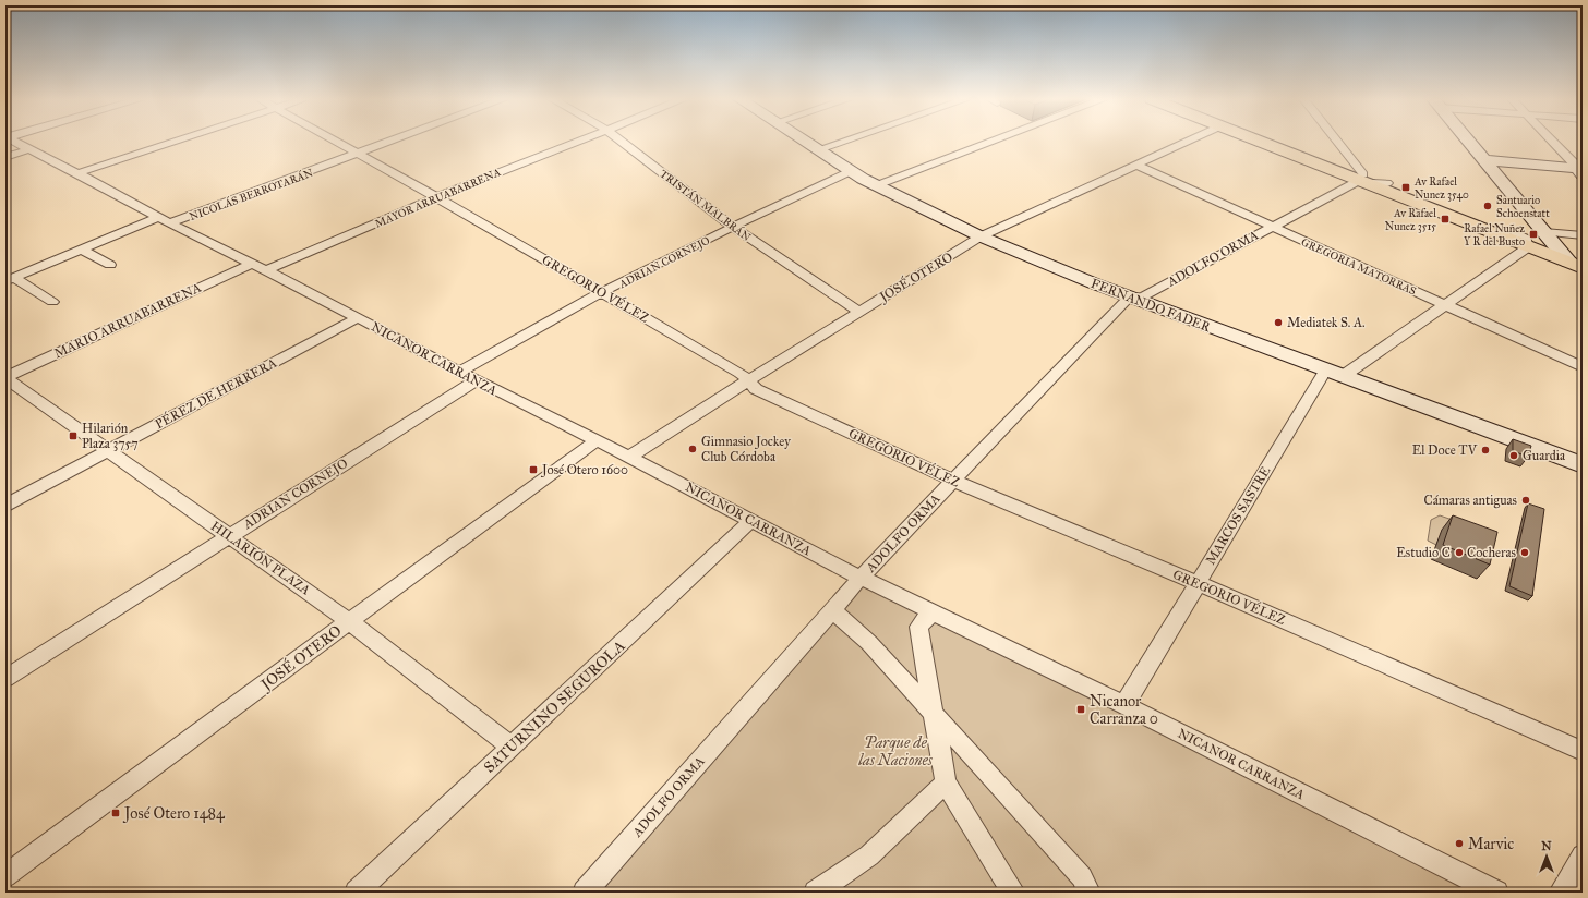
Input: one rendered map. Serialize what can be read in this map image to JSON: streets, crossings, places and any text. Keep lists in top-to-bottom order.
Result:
{
  "streets": {
    "main road": ["FERNANDO FADER"],
    "street": [
      "NICOLÁS BERROTARÁN",
      "MAYOR ARRUABARRENA",
      "TRISTÁN MALBRÁN",
      "ADOLFO ORMA",
      "ADRIAN CORNEJO",
      "GREGORIA MATORRAS",
      "JOSÉ OTERO",
      "GREGORIO VÉLEZ",
      "MARIO ARRUABARRENA",
      "NICANOR CARRANZA",
      "PÉREZ DE HERRERA",
      "MARCOS SASTRE",
      "HILARIÓN PLAZA",
      "SATURNINO SEGUROLA"
    ]
  },
  "crossings": [
    ["NICOLÁS BERROTARÁN", "GREGORIO VÉLEZ"],
    ["NICOLÁS BERROTARÁN", "NICANOR CARRANZA"],
    ["MAYOR ARRUABARRENA", "GREGORIO VÉLEZ"],
    ["MAYOR ARRUABARRENA", "NICANOR CARRANZA"],
    ["TRISTÁN MALBRÁN", "ADRIAN CORNEJO"],
    ["TRISTÁN MALBRÁN", "JOSÉ OTERO"],
    ["ADOLFO ORMA", "GREGORIA MATORRAS"],
    ["ADOLFO ORMA", "GREGORIO VÉLEZ"],
    ["ADOLFO ORMA", "FERNANDO FADER"],
    ["ADOLFO ORMA", "NICANOR CARRANZA"],
    ["ADRIAN CORNEJO", "GREGORIO VÉLEZ"],
    ["ADRIAN CORNEJO", "FERNANDO FADER"],
    ["ADRIAN CORNEJO", "NICANOR CARRANZA"],
    ["ADRIAN CORNEJO", "HILARIÓN PLAZA"],
    ["GREGORIA MATORRAS", "JOSÉ OTERO"],
    ["GREGORIA MATORRAS", "MARCOS SASTRE"],
    ["JOSÉ OTERO", "GREGORIO VÉLEZ"],
    ["JOSÉ OTERO", "FERNANDO FADER"],
    ["JOSÉ OTERO", "NICANOR CARRANZA"],
    ["JOSÉ OTERO", "HILARIÓN PLAZA"],
    ["GREGORIO VÉLEZ", "MARCOS SASTRE"],
    ["FERNANDO FADER", "MARCOS SASTRE"],
    ["MARIO ARRUABARRENA", "NICANOR CARRANZA"],
    ["MARIO ARRUABARRENA", "HILARIÓN PLAZA"],
    ["NICANOR CARRANZA", "PÉREZ DE HERRERA"],
    ["NICANOR CARRANZA", "MARCOS SASTRE"],
    ["NICANOR CARRANZA", "SATURNINO SEGUROLA"],
    ["PÉREZ DE HERRERA", "HILARIÓN PLAZA"],
    ["HILARIÓN PLAZA", "SATURNINO SEGUROLA"]
  ],
  "parks": ["Parque de las Naciones"],
  "places": {
    "transit": [
      "Av Rafael Nunez 3540",
      "Av Rafael Nunez 3515",
      "Rafael Nuñez Y R del Busto",
      "Hilarión Plaza 3757",
      "José Otero 1600",
      "Nicanor Carranza 0",
      "José Otero 1484"
    ],
    "other": [
      "Santuario Schoenstatt",
      "Mediatek S. A.",
      "Gimnasio Jockey Club Córdoba",
      "El Doce TV",
      "Guardia",
      "Cámaras antiguas",
      "Estudio C",
      "Cocheras",
      "Marvic"
    ]
  },
  "north": "top"
}
